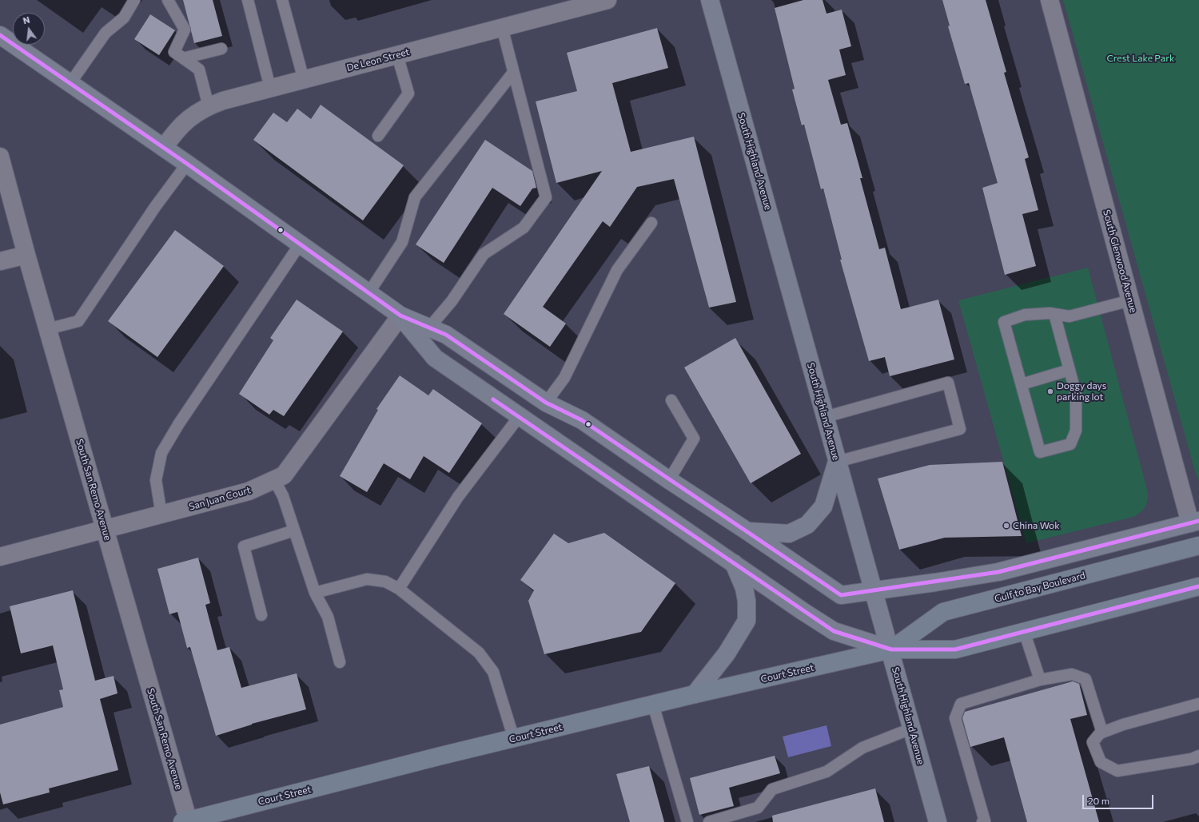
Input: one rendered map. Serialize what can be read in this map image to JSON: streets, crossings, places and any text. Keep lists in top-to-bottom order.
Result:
{
  "streets": {
    "main road": ["Gulf to Bay Boulevard", "Court Street"],
    "street": [
      "De Leon Street",
      "South Highland Avenue",
      "South Glenwood Avenue",
      "South San Remo Avenue",
      "San Juan Court"
    ]
  },
  "crossings": [
    ["South Highland Avenue", "Gulf to Bay Boulevard"],
    ["South Highland Avenue", "Court Street"],
    ["South San Remo Avenue", "San Juan Court"],
    ["South San Remo Avenue", "Court Street"],
    ["Gulf to Bay Boulevard", "Court Street"]
  ],
  "parks": ["Crest Lake Park"],
  "places": ["Doggy days parking lot", "China Wok"],
  "scale_bar": "20 m",
  "north": "top"
}
